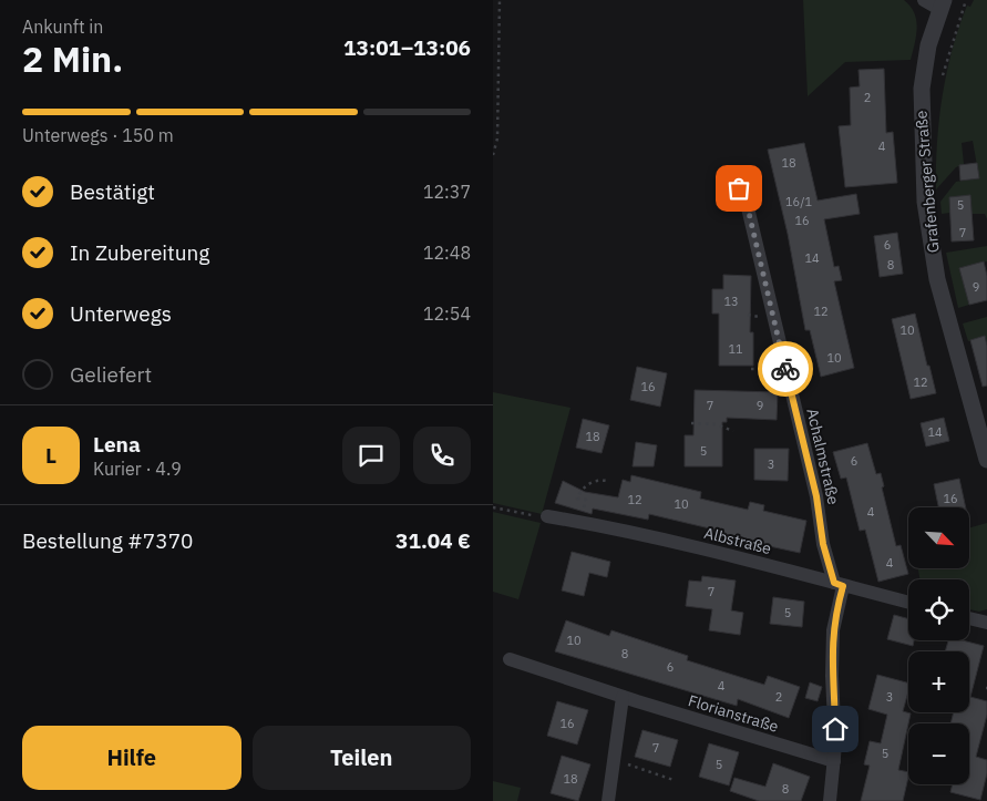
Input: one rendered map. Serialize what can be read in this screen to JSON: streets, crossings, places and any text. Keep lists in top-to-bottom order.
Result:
{
  "streets": {
    "street": [
      "Grafenberger Straße",
      "Achalmstraße",
      "Albstraße",
      "Florianstraße"
    ]
  },
  "crossings": [
    ["Achalmstraße", "Albstraße"]
  ],
  "house_numbers": [
    "2",
    "4",
    "18",
    "16/1",
    "5",
    "16",
    "7",
    "6",
    "14",
    "8",
    "9",
    "13",
    "12",
    "10",
    "11",
    "10",
    "12",
    "16",
    "7",
    "9",
    "14",
    "18",
    "5",
    "6",
    "3",
    "16",
    "12",
    "10",
    "4",
    "4",
    "7",
    "5",
    "10",
    "8",
    "6",
    "4",
    "2",
    "3",
    "16",
    "7",
    "5",
    "5",
    "18",
    "8"
  ],
  "north": "bottom right",
  "page": {
    "heading": ["2 Min.", "Ankunft in", "13:01–13:06"],
    "panel": [
      "Lena",
      "Kurier · 4.9",
      "Bestellung #7370",
      "31.04 €"
    ],
    "bar": "Unterwegs · 150 m",
    "list": [
      ["Bestätigt", "12:37"],
      ["In Zubereitung", "12:48"],
      ["Unterwegs", "12:54"],
      "Geliefert"
    ],
    "round": "L",
    "map_buttons": ["+", "−"],
    "buttons": ["Hilfe", "Teilen"]
  }
}
